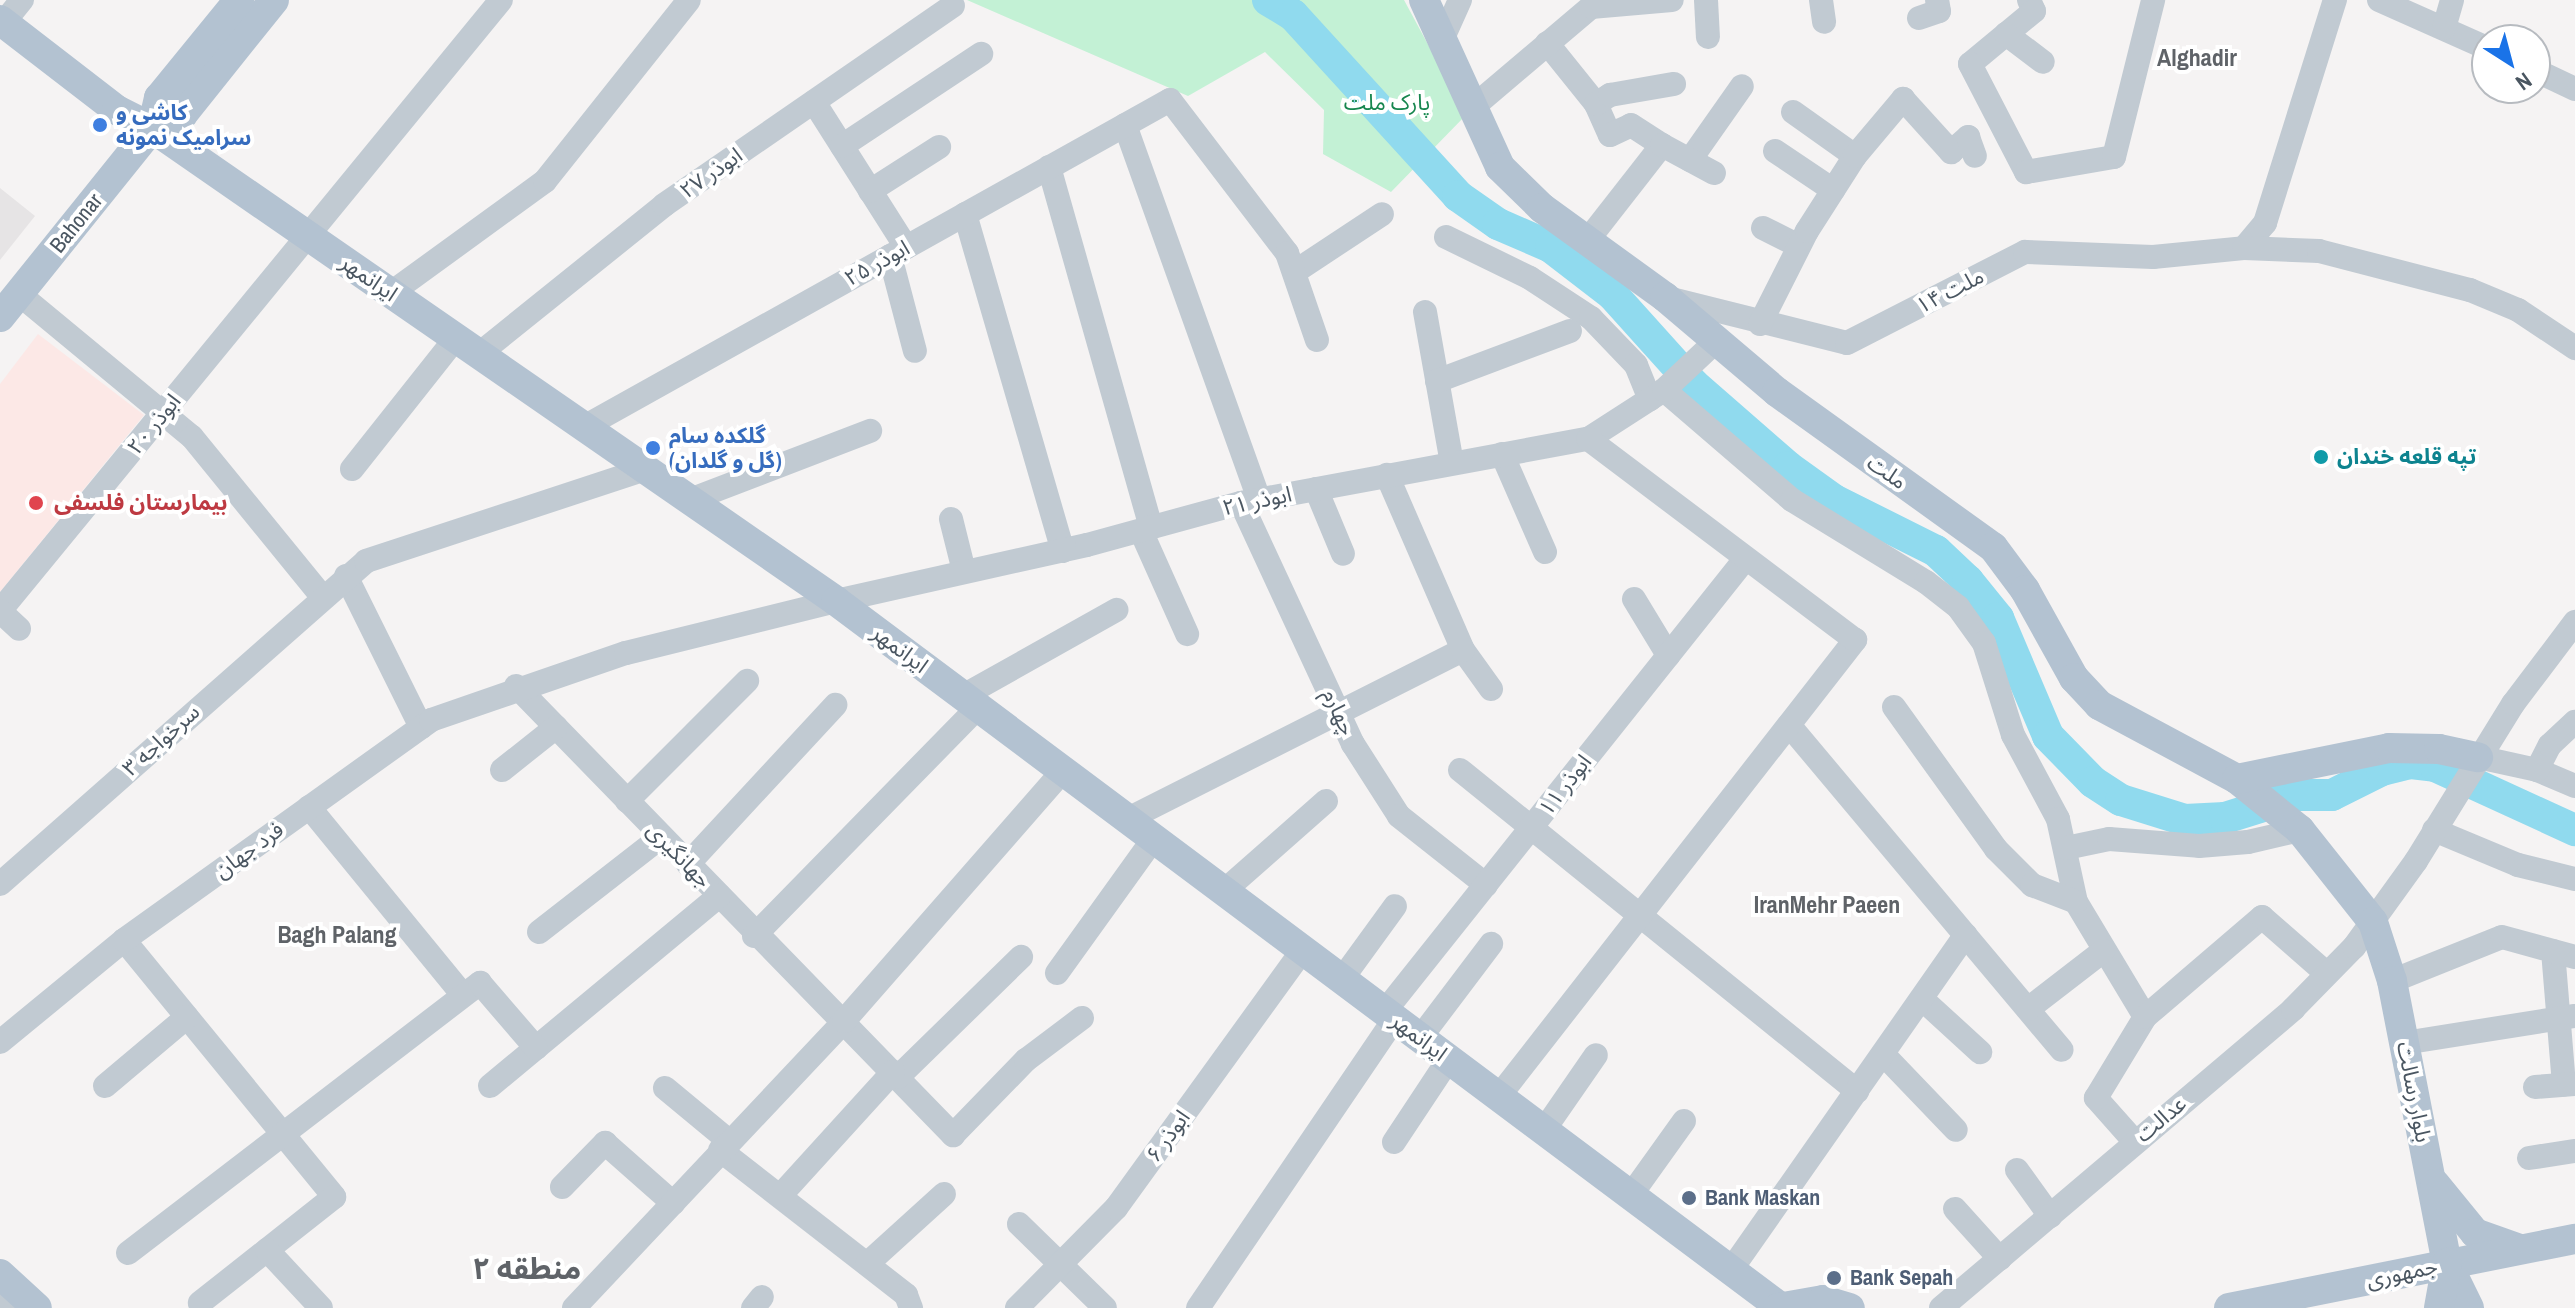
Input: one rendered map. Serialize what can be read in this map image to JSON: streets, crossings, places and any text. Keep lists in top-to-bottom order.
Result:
{
  "streets": {
    "main road": [
      "Bahonar",
      "ایرانمهر",
      "ملت",
      "بلوار رسالت",
      "جمهوری"
    ],
    "street": [
      "ابوذر ۲۷",
      "ابوذر ۲۵",
      "۱۴ ملت",
      "ابوذر ۲۰",
      "۲۱ ابوذر",
      "چهارم",
      "سرخواجه ۳",
      "ابوذر ۱۱",
      "فرد جهان",
      "جهانگیری",
      "عدالت",
      "ابوذر ۶"
    ]
  },
  "crossings": [
    ["ابوذر ۲۷", "ایرانمهر"],
    ["Bahonar", "ایرانمهر"],
    ["ابوذر ۲۵", "ایرانمهر"],
    ["ابوذر ۲۵", "چهارم"],
    ["ایرانمهر", "ابوذر ۲۰"],
    ["ایرانمهر", "۲۱ ابوذر"],
    ["ایرانمهر", "سرخواجه ۳"],
    ["ایرانمهر", "ابوذر ۱۱"],
    ["ایرانمهر", "ابوذر ۶"],
    ["۱۴ ملت", "ملت"],
    ["ملت", "۲۱ ابوذر"],
    ["ملت", "بلوار رسالت"],
    ["ملت", "عدالت"],
    ["۲۱ ابوذر", "چهارم"],
    ["۲۱ ابوذر", "فرد جهان"],
    ["۲۱ ابوذر", "جهانگیری"],
    ["چهارم", "ابوذر ۱۱"],
    ["فرد جهان", "جهانگیری"],
    ["بلوار رسالت", "عدالت"],
    ["بلوار رسالت", "جمهوری"]
  ],
  "districts": [
    "Alghadir",
    "IranMehr Paeen",
    "Bagh Palang",
    "منطقه ۲"
  ],
  "parks": ["پارک ملت"],
  "places": [
    "کاشی و سرامیک نمونه",
    "گلکده سام (گل و گلدان)",
    "تپه قلعه خندان",
    "بیمارستان فلسفی",
    "Bank Maskan",
    "Bank Sepah"
  ],
  "north": "bottom right"
}
